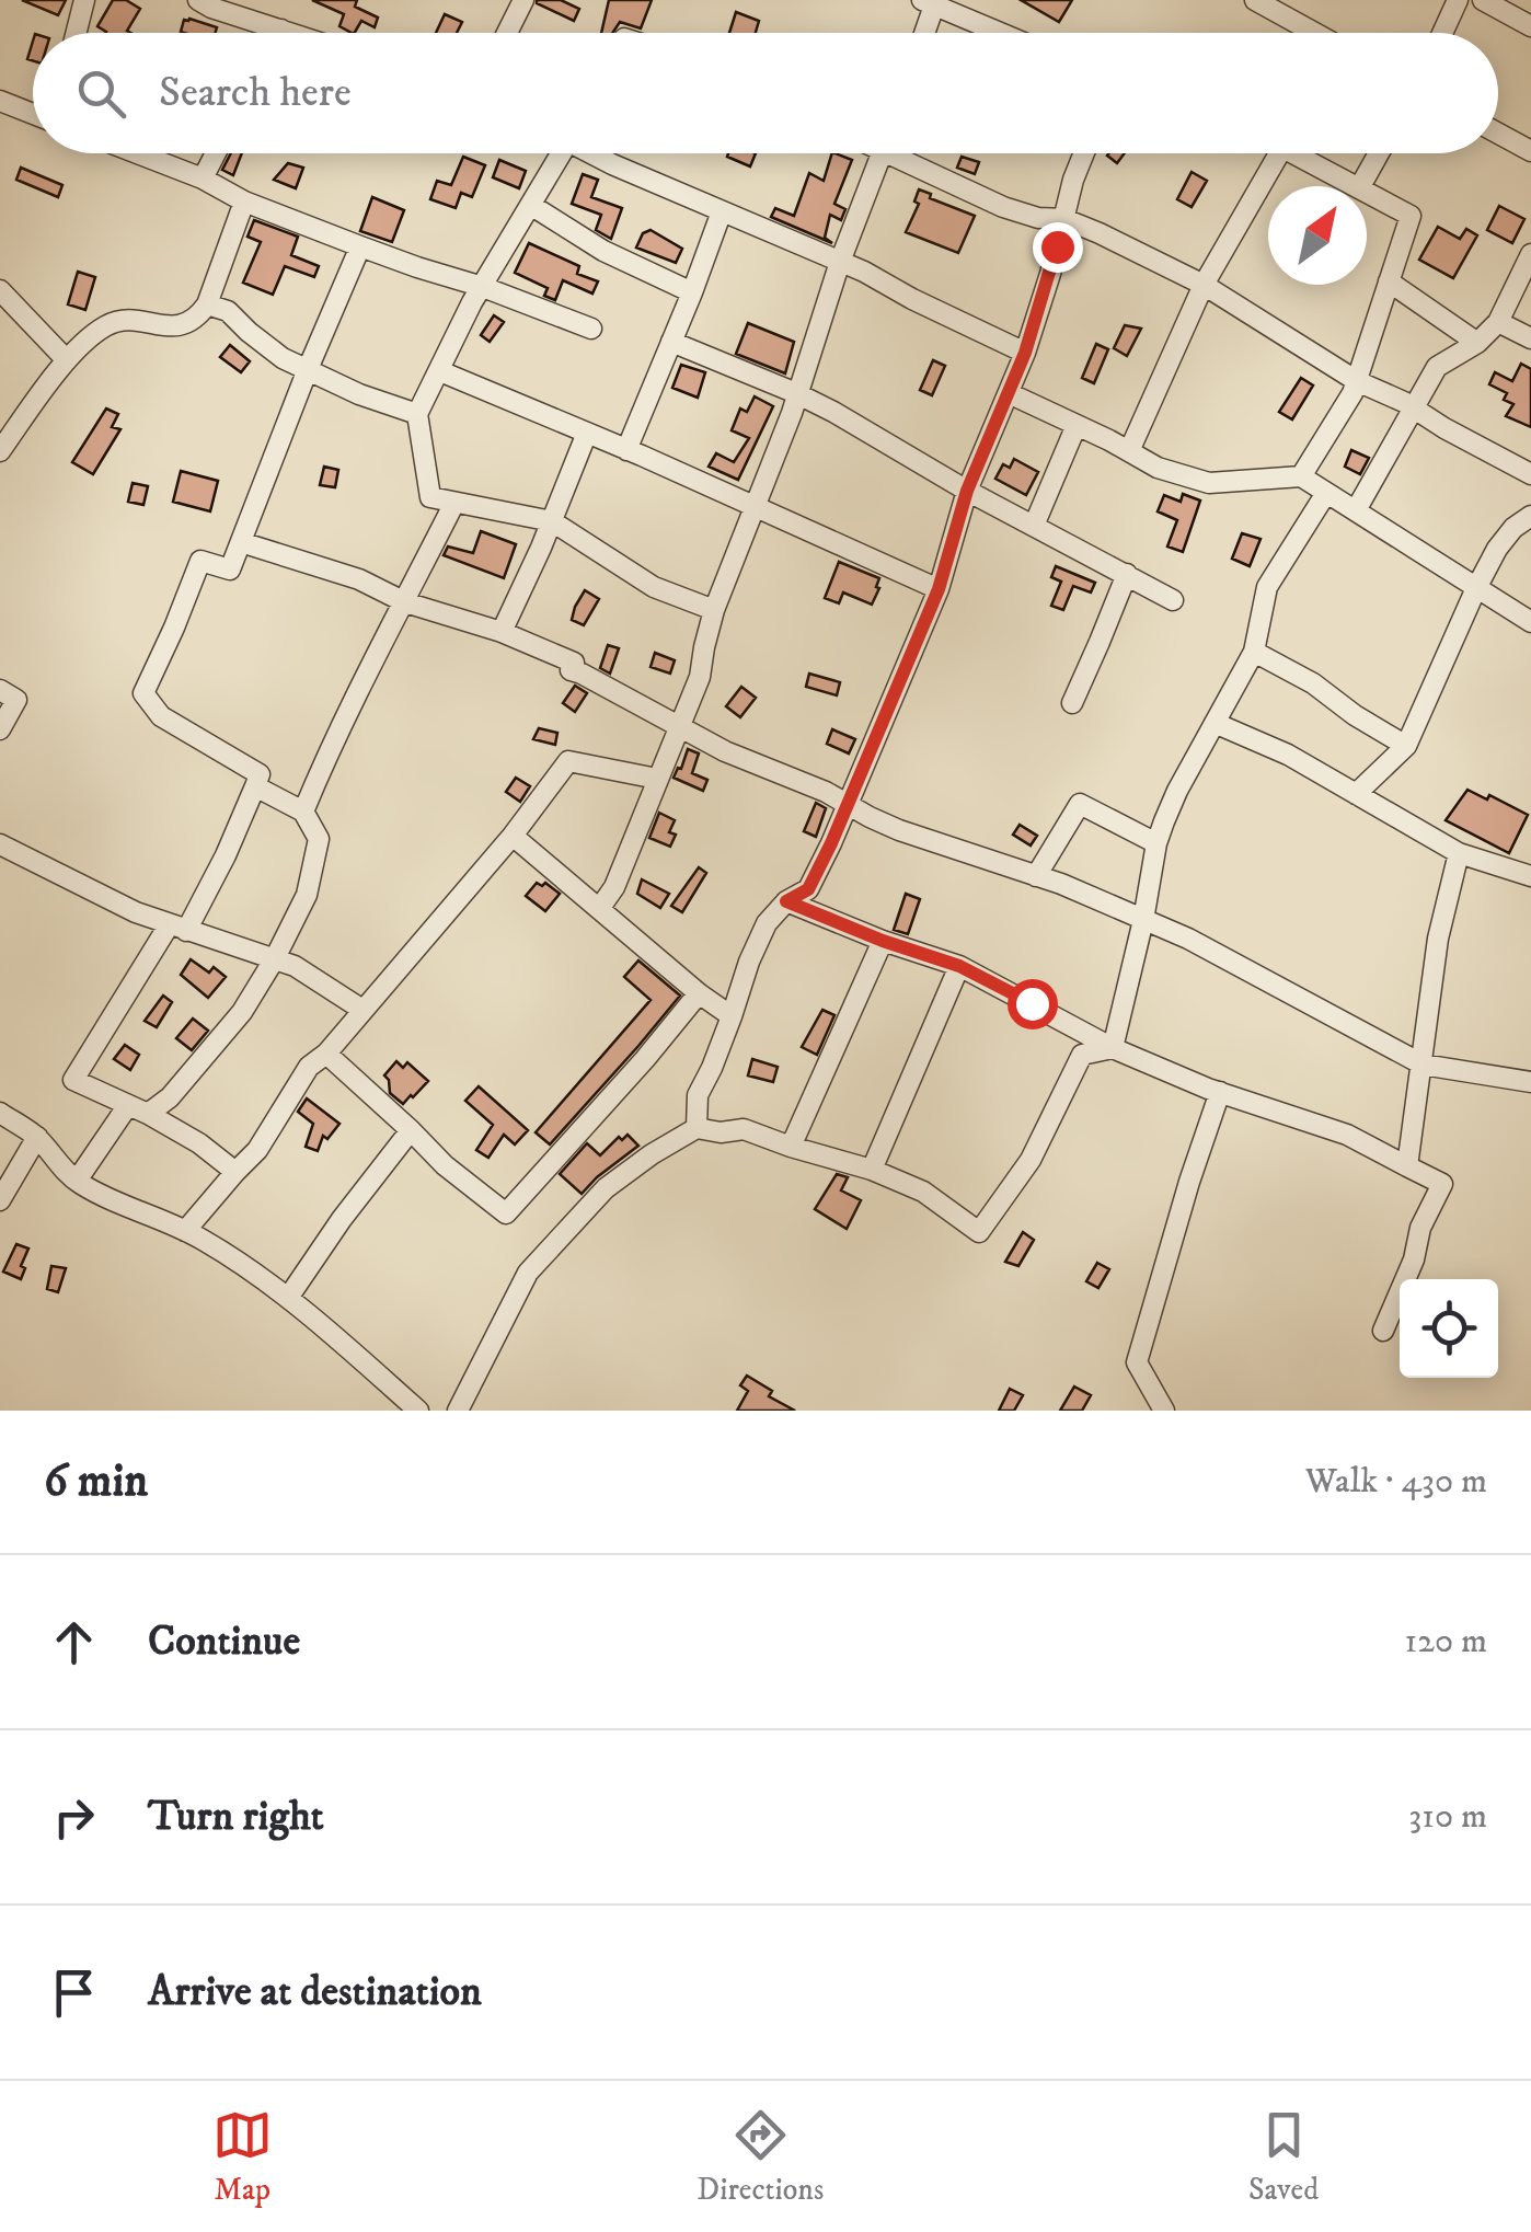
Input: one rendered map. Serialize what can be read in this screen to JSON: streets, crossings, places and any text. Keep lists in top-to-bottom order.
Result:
{
  "north": "top right",
  "page": {
    "search": "Search here",
    "heading": ["6 min", "Walk · 430 m"],
    "list": [
      ["Continue", "120 m"],
      ["Turn right", "310 m"],
      "Arrive at destination"
    ],
    "nav": ["Map", "Directions", "Saved"]
  }
}
